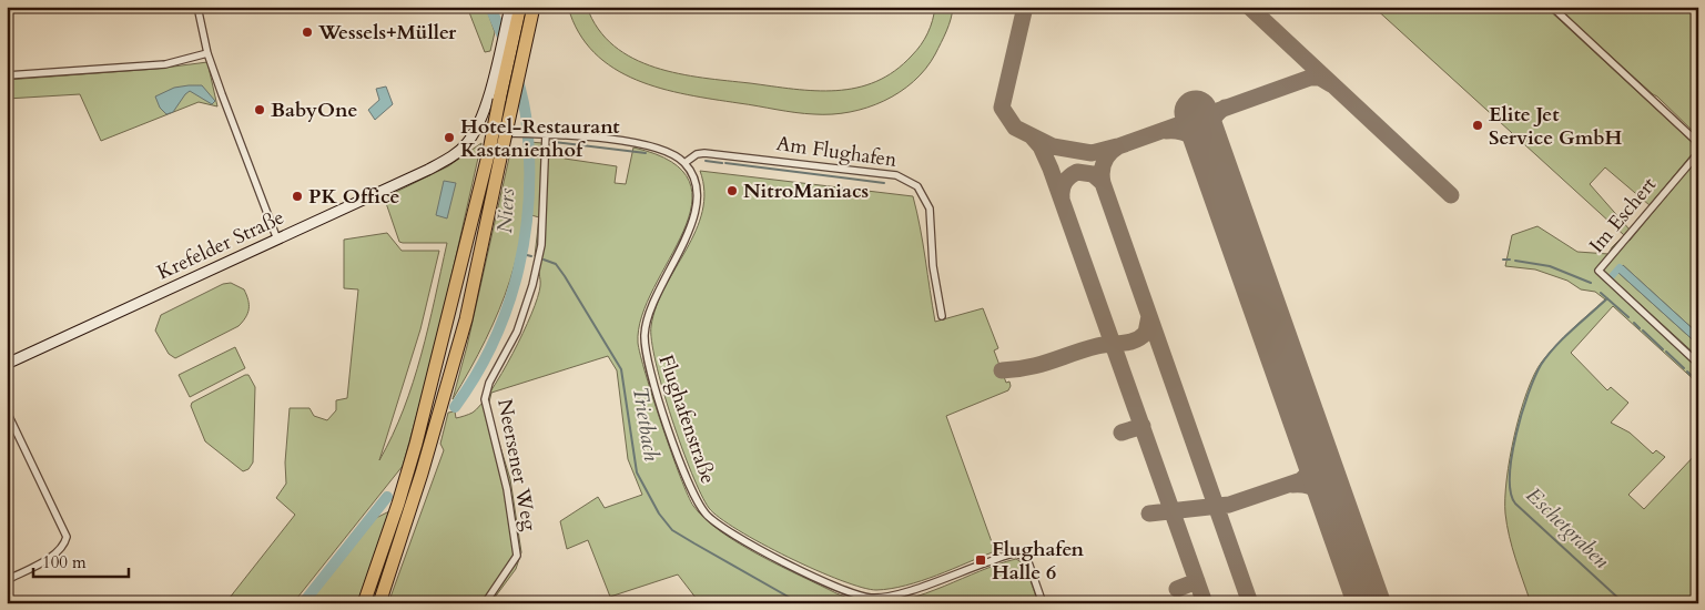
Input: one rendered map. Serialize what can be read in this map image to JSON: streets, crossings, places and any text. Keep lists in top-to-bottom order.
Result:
{
  "streets": {
    "street": [
      "Am Flughafen",
      "Im Eschert",
      "Krefelder Straße",
      "Flughafenstraße",
      "Neersener Weg"
    ]
  },
  "crossings": [
    ["Am Flughafen", "Flughafenstraße"]
  ],
  "water": ["Niers", "Trietbach", "Eschetgraben"],
  "places": {
    "other": [
      "Wessels+Müller",
      "BabyOne",
      "Elite Jet Service GmbH",
      "Hotel-Restaurant Kastanienhof",
      "NitroManiacs",
      "PK Office"
    ],
    "transit": ["Flughafen Halle 6"]
  },
  "scale_bar": "100 m"
}
